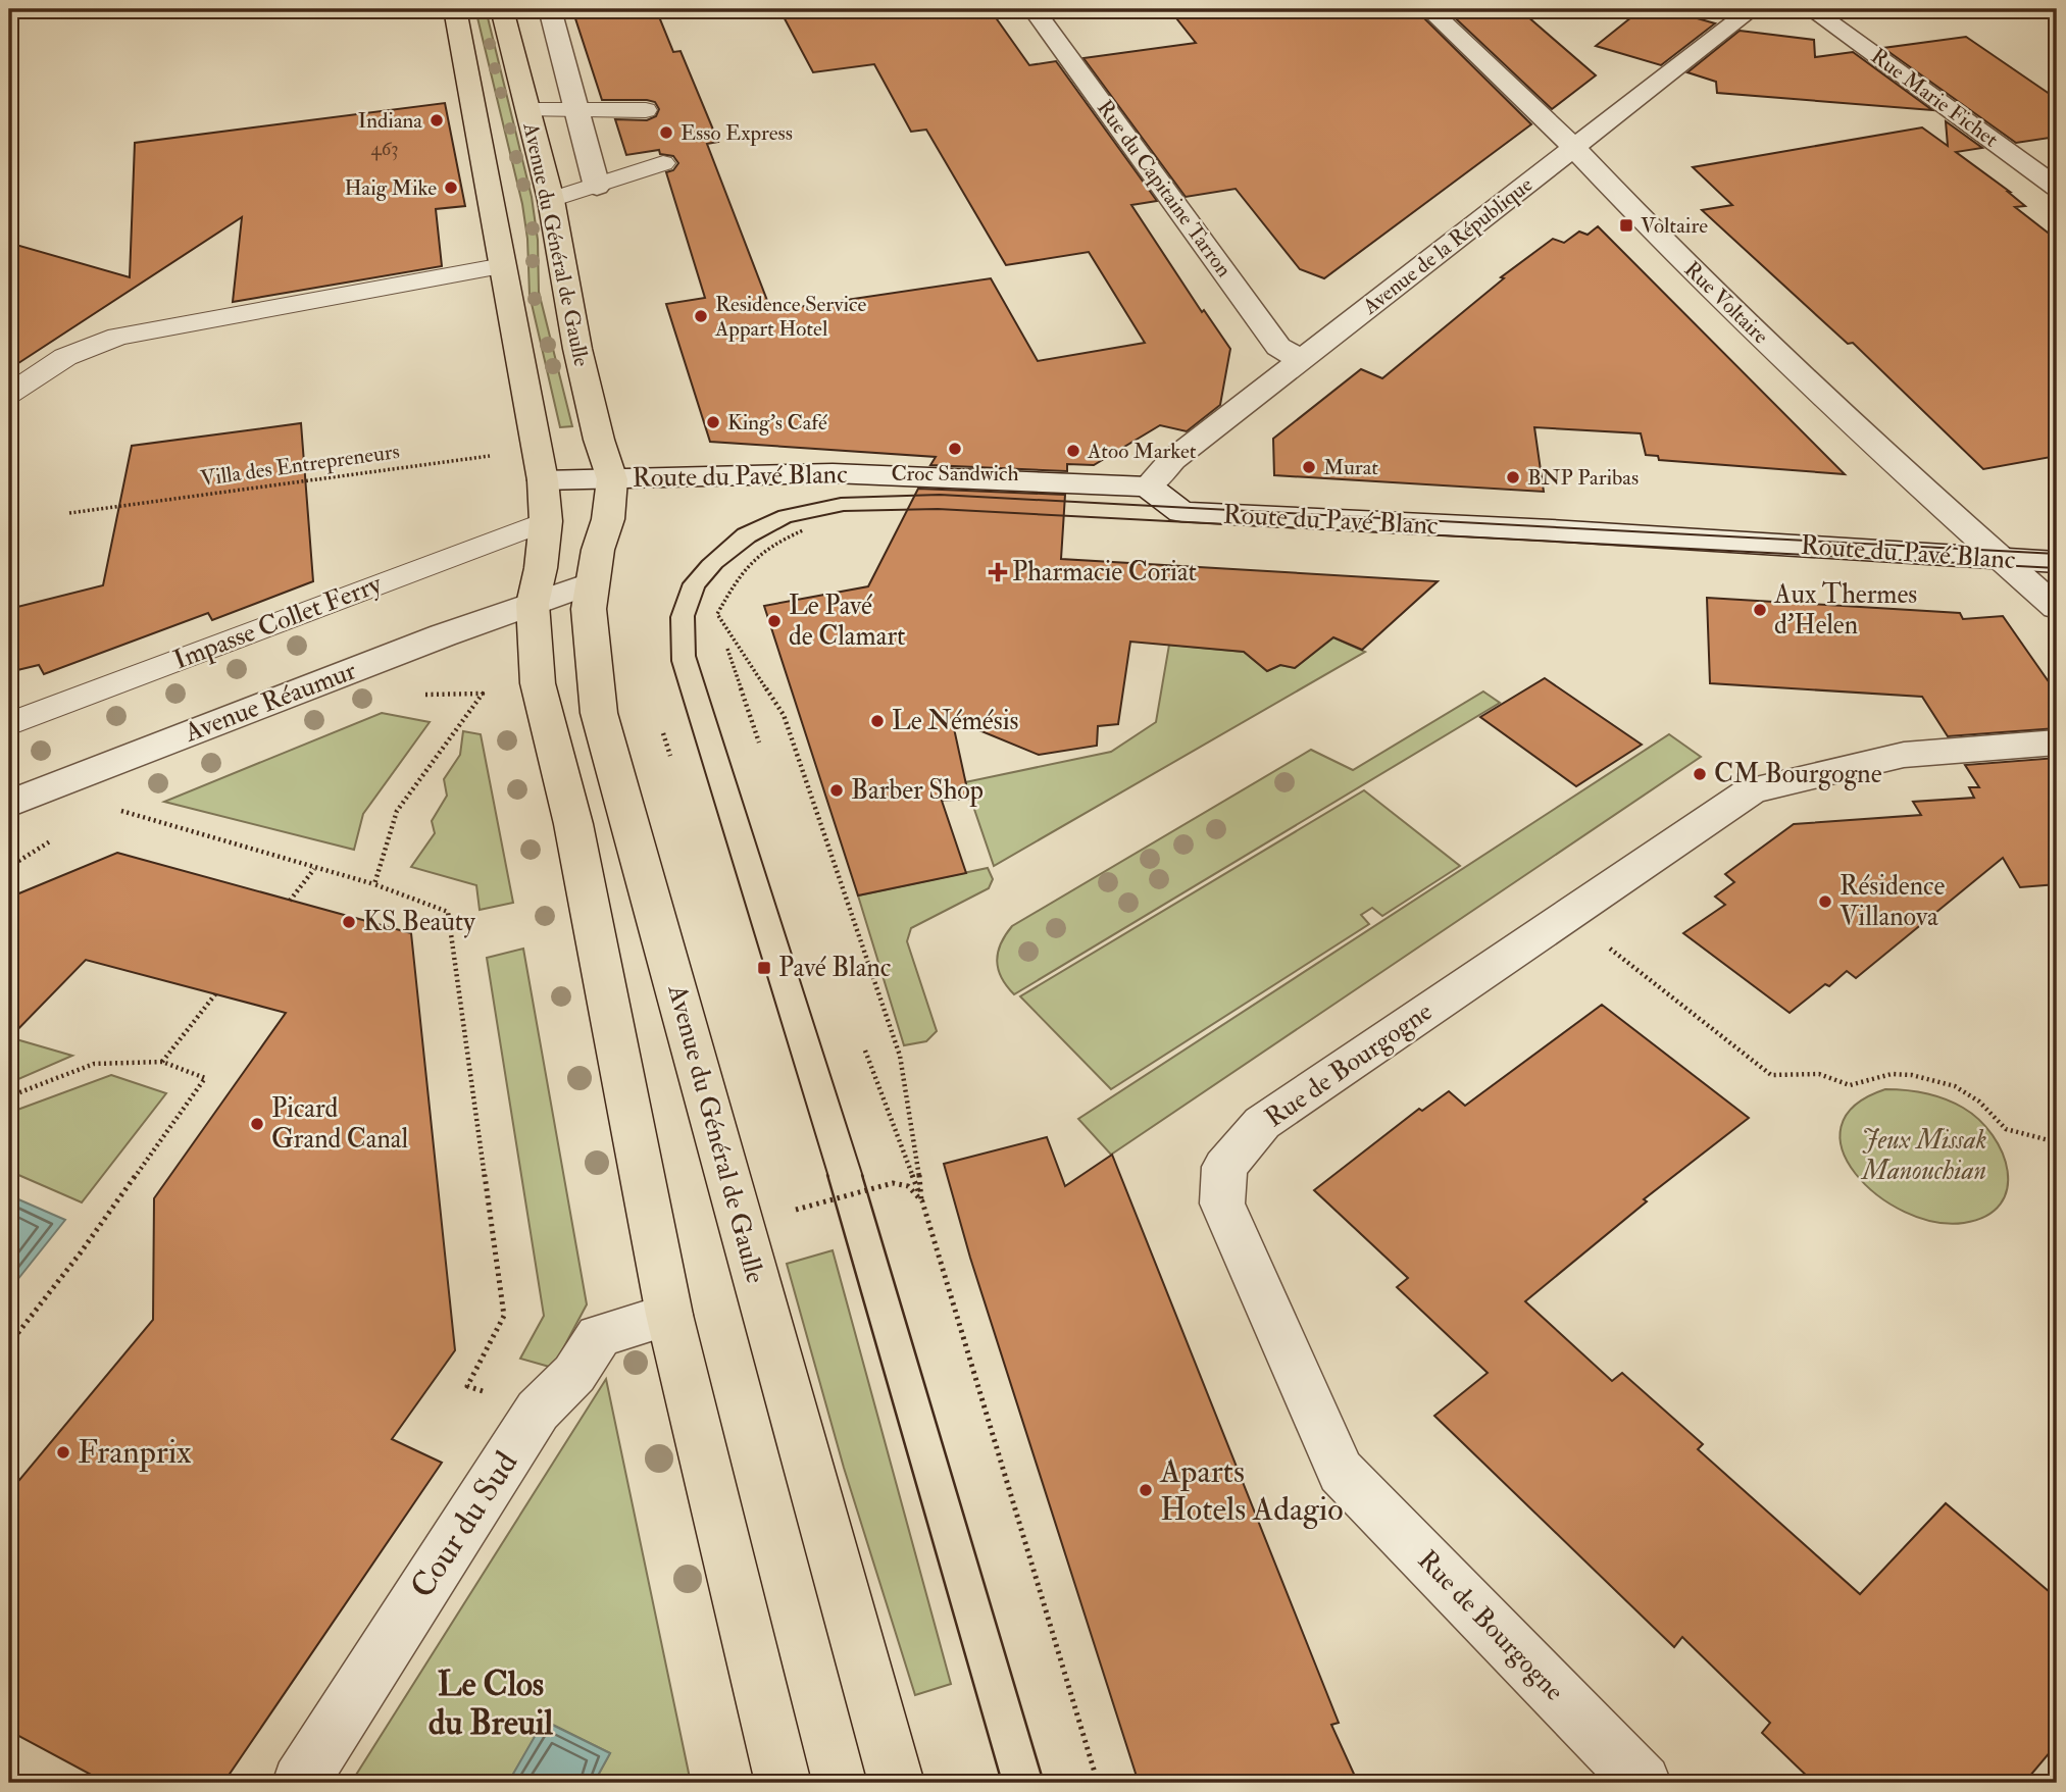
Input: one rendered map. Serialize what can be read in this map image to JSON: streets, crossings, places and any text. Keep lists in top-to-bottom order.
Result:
{
  "streets": {
    "main road": ["Avenue du Général de Gaulle"],
    "street": [
      "Rue Marie Fichet",
      "Rue du Capitaine Tarron",
      "Avenue de la République",
      "Rue Voltaire",
      "Route du Pavé Blanc",
      "Avenue Réaumur",
      "Rue de Bourgogne",
      "Cour du Sud"
    ],
    "lane": ["Impasse Collet Ferry"],
    "path": ["Villa des Entrepreneurs"]
  },
  "crossings": [
    ["Rue du Capitaine Tarron", "Avenue de la République"],
    ["Avenue du Général de Gaulle", "Villa des Entrepreneurs"],
    ["Avenue du Général de Gaulle", "Route du Pavé Blanc"],
    ["Avenue du Général de Gaulle", "Impasse Collet Ferry"],
    ["Avenue du Général de Gaulle", "Avenue Réaumur"],
    ["Avenue du Général de Gaulle", "Cour du Sud"],
    ["Avenue de la République", "Rue Voltaire"],
    ["Avenue de la République", "Route du Pavé Blanc"],
    ["Rue Voltaire", "Route du Pavé Blanc"]
  ],
  "districts": ["Le Clos du Breuil"],
  "parks": ["Jeux Missak Manouchian"],
  "places": {
    "other": [
      "Indiana",
      "Esso Express",
      "Haig Mike",
      "Residence Service Appart Hotel",
      "King's Café",
      "Croc Sandwich",
      "Atoo Market",
      "Murat",
      "BNP Paribas",
      "Aux Thermes d'Helen",
      "Le Pavé de Clamart",
      "Le Némésis",
      "CM Bourgogne",
      "Barber Shop",
      "Résidence Villanova",
      "KS Beauty",
      "Picard Grand Canal",
      "Franprix",
      "Aparts Hotels Adagio"
    ],
    "transit": ["Voltaire", "Pavé Blanc"],
    "health": ["Pharmacie Coriat"]
  },
  "house_numbers": ["463"]
}
